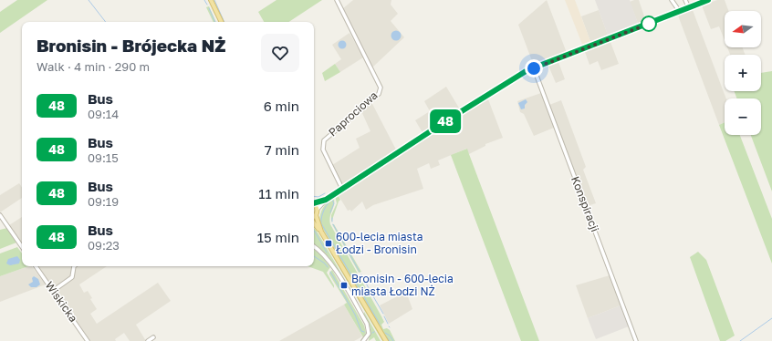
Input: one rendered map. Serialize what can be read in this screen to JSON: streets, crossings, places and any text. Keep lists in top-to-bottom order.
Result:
{
  "streets": {
    "street": ["Paprociowa", "Konspiracji", "Wiskicka"]
  },
  "places": {
    "transit": ["600-lecia miasta Łodzi - Bronisin", "Bronisin - 600-lecia miasta Łodzi NŻ"]
  },
  "lines": ["bus line 48"],
  "north": "left",
  "page": {
    "on_map": "48",
    "map_buttons": ["+", "−"],
    "heading": ["Bronisin - Brójecka NŻ", "Walk · 4 min · 290 m"],
    "list": [
      {
        "mark": "48",
        "name": "Bus",
        "note": "09:14",
        "value": "6 min"
      },
      {
        "mark": "48",
        "name": "Bus",
        "note": "09:15",
        "value": "7 min"
      },
      {
        "mark": "48",
        "name": "Bus",
        "note": "09:19",
        "value": "11 min"
      },
      {
        "mark": "48",
        "name": "Bus",
        "note": "09:23",
        "value": "15 min"
      }
    ]
  }
}
